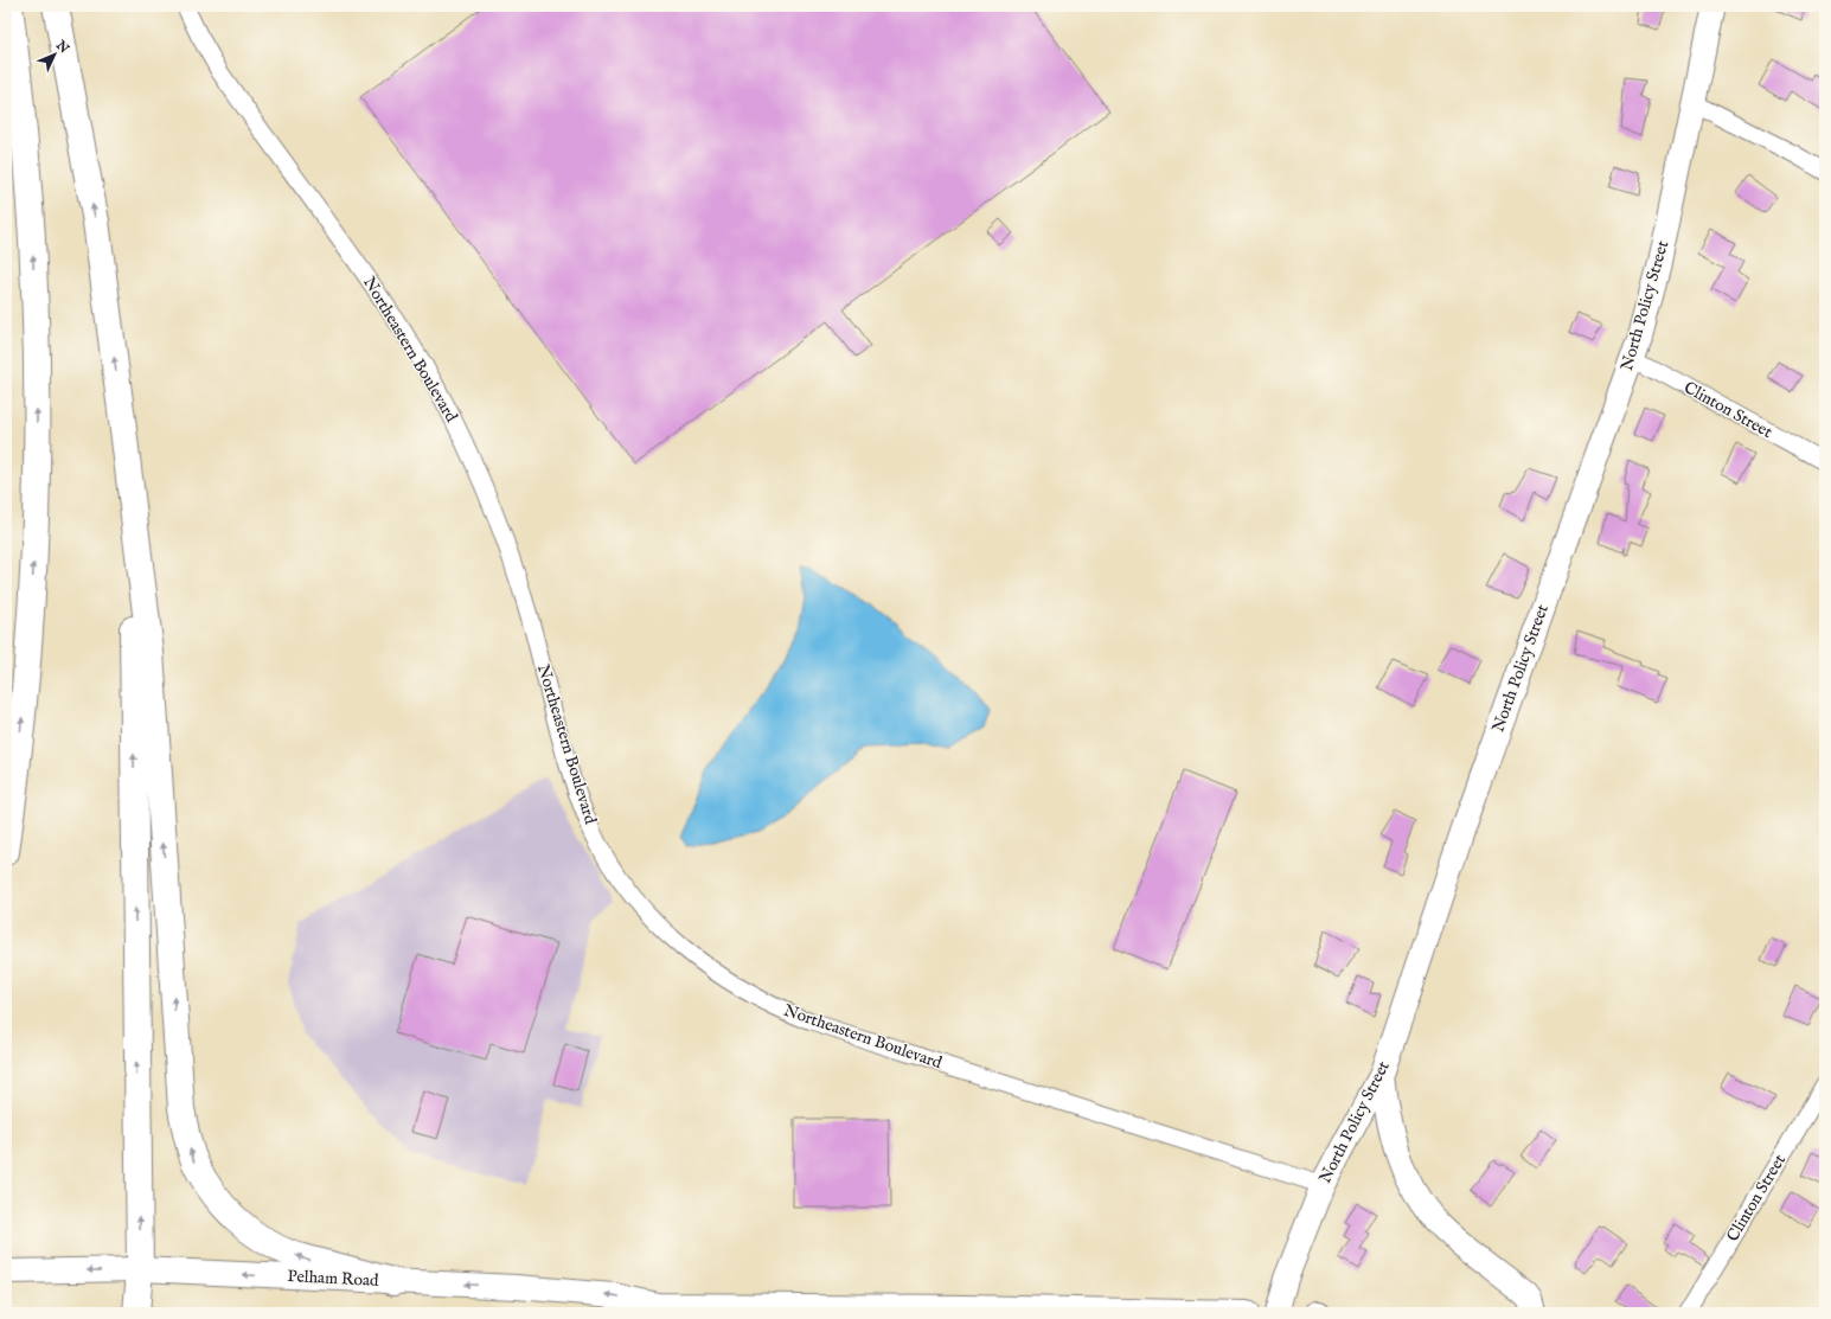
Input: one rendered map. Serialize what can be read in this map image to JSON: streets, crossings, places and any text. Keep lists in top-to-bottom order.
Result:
{
  "streets": {
    "street": [
      "North Policy Street",
      "Northeastern Boulevard",
      "Clinton Street",
      "Pelham Road"
    ]
  },
  "crossings": [
    ["North Policy Street", "Northeastern Boulevard"],
    ["North Policy Street", "Clinton Street"]
  ],
  "one_way": ["Pelham Road"],
  "north": "top right"
}
